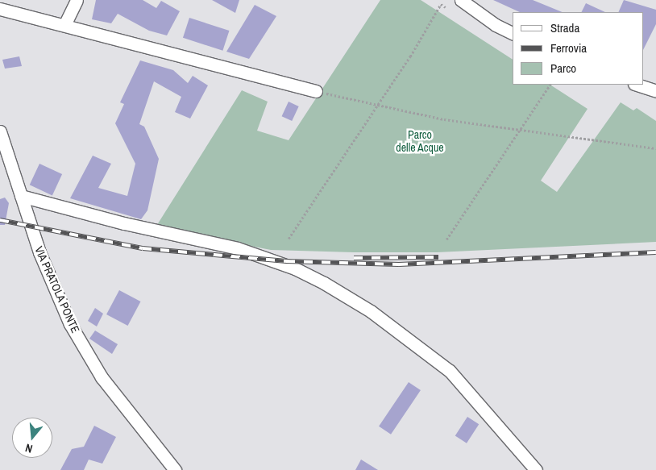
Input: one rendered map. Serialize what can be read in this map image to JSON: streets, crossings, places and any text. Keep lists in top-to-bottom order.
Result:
{
  "streets": {
    "street": ["VIA PRATOLA PONTE"]
  },
  "parks": ["Parco delle Acque"],
  "legend": ["Strada", "Ferrovia", "Parco"],
  "north": "bottom"
}
